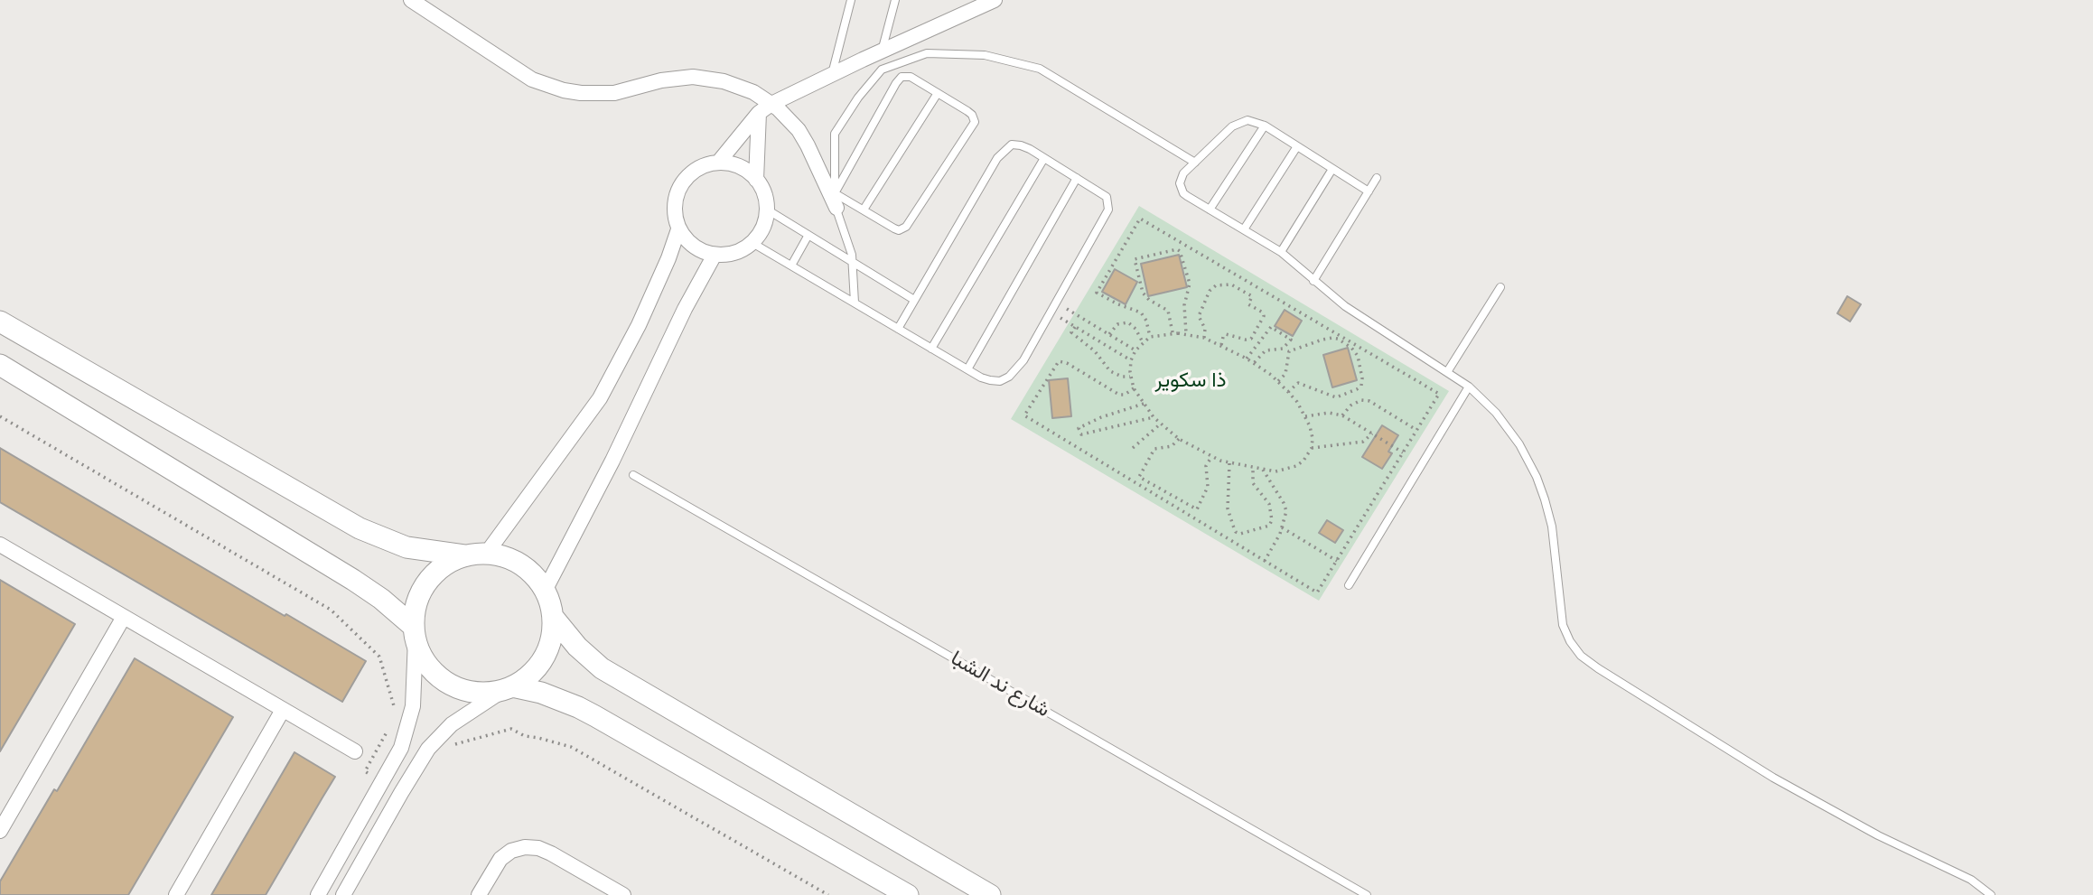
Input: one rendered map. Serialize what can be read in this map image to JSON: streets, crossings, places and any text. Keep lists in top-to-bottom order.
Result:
{
  "streets": {
    "lane": ["شارع ند الشبا"]
  },
  "parks": ["ذا سكوير"]
}
